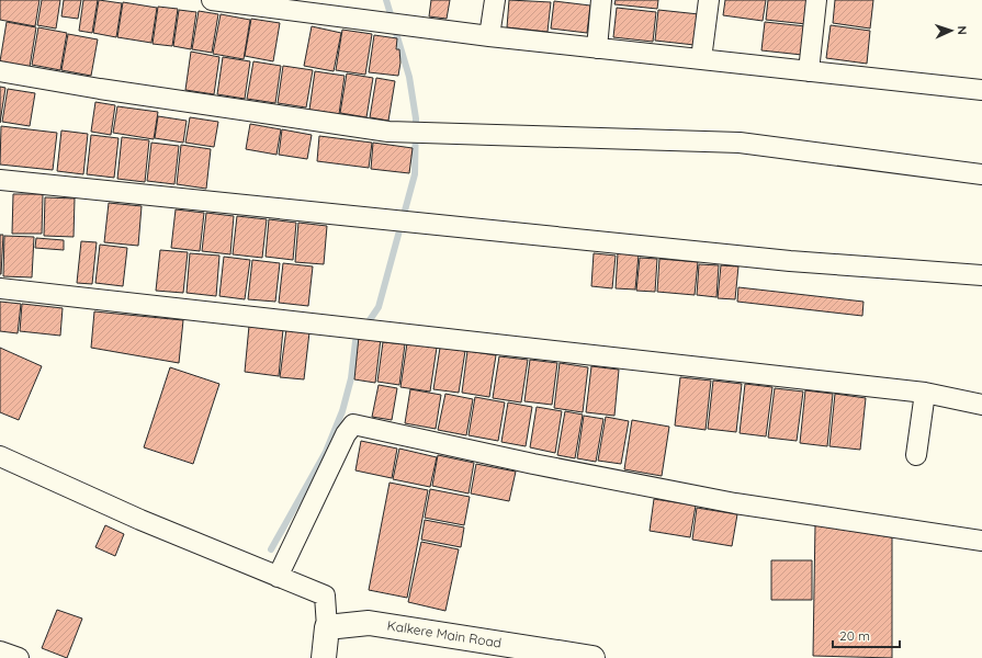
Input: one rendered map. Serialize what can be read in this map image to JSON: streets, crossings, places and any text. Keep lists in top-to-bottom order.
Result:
{
  "streets": {
    "street": ["Kalkere Main Road"]
  },
  "scale_bar": "20 m",
  "north": "right"
}
